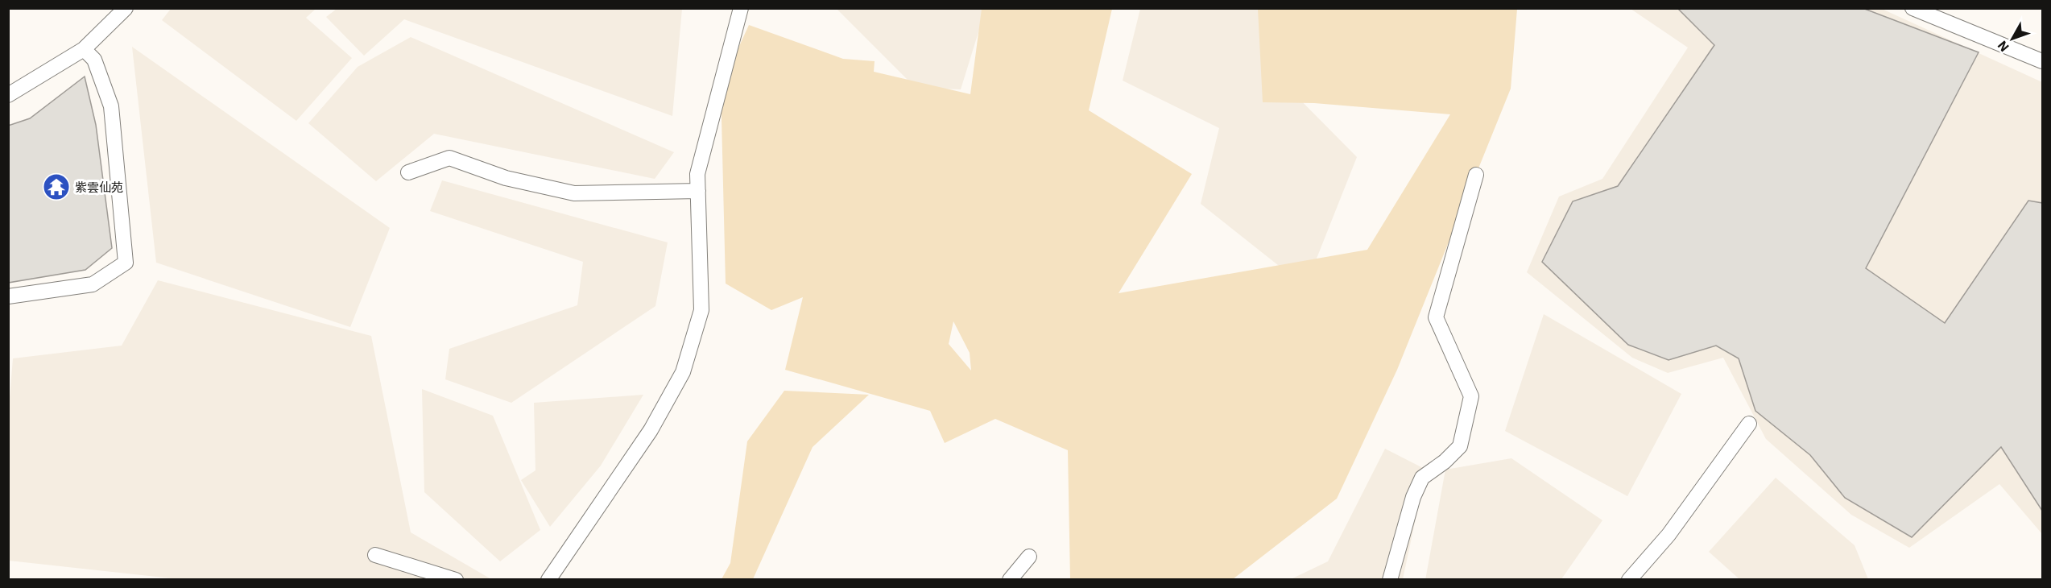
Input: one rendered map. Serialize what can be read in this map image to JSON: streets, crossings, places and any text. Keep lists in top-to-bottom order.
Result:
{
  "places": {
    "temple": ["紫雲仙苑"]
  },
  "north": "bottom left"
}
